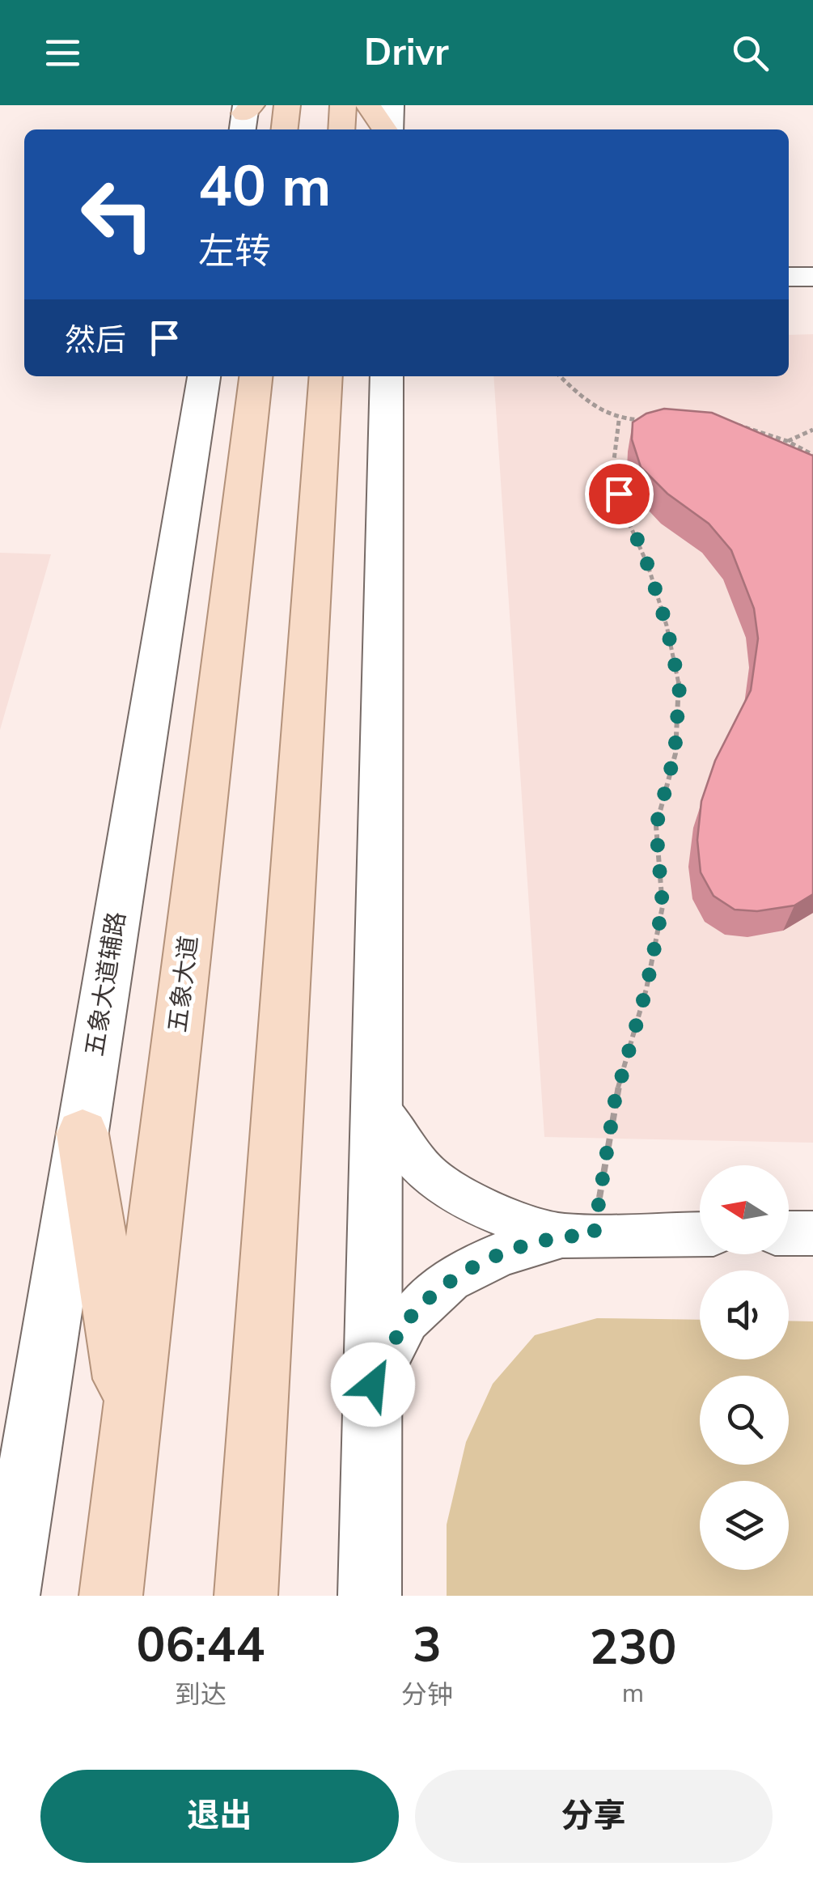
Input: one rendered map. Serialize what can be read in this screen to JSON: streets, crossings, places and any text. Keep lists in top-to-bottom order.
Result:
{
  "streets": {
    "main road": ["五象大道"],
    "street": ["五象大道辅路"]
  },
  "north": "left",
  "page": {
    "header": "Drivr",
    "turn": ["40 m", "左转"],
    "then": "然后",
    "eta": [
      "06:44",
      "到达",
      "3",
      "分钟",
      "230",
      "m"
    ],
    "buttons": ["退出", "分享"]
  }
}
